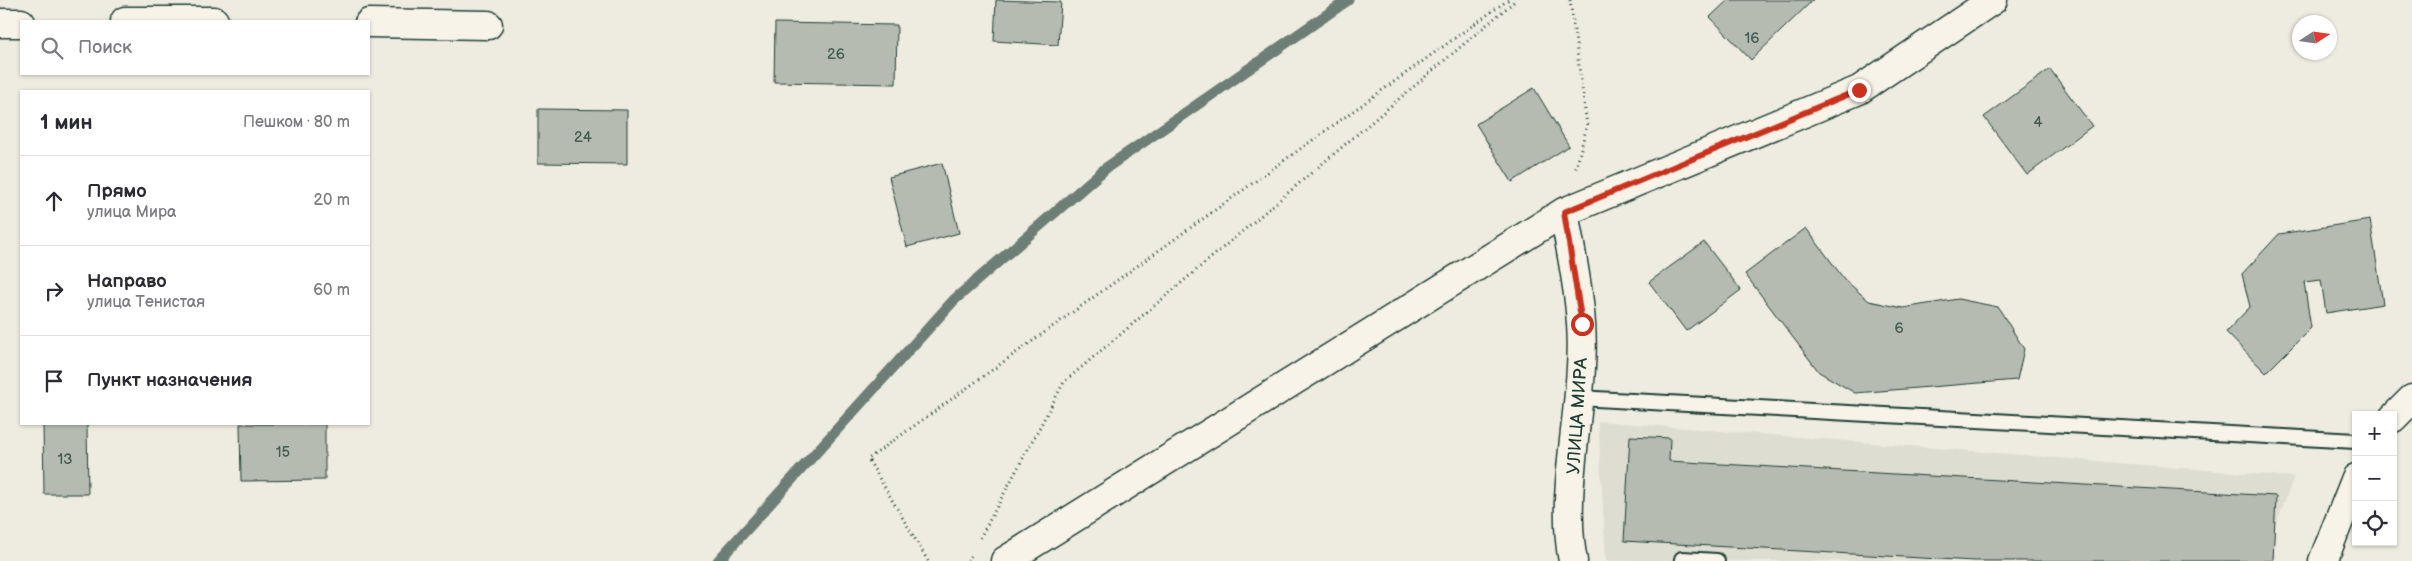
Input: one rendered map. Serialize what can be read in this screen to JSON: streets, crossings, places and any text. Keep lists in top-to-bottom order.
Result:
{
  "streets": {
    "street": ["УЛИЦА МИРА"]
  },
  "house_numbers": [
    "16",
    "26",
    "4",
    "24",
    "6",
    "15",
    "13"
  ],
  "north": "right",
  "page": {
    "search": "Поиск",
    "heading": ["1 мин", "Пешком · 80 m"],
    "list": [
      ["Прямо", "улица Мира", "20 m"],
      ["Направо", "улица Тенистая", "60 m"],
      "Пункт назначения"
    ],
    "map_buttons": ["+", "−"]
  }
}
